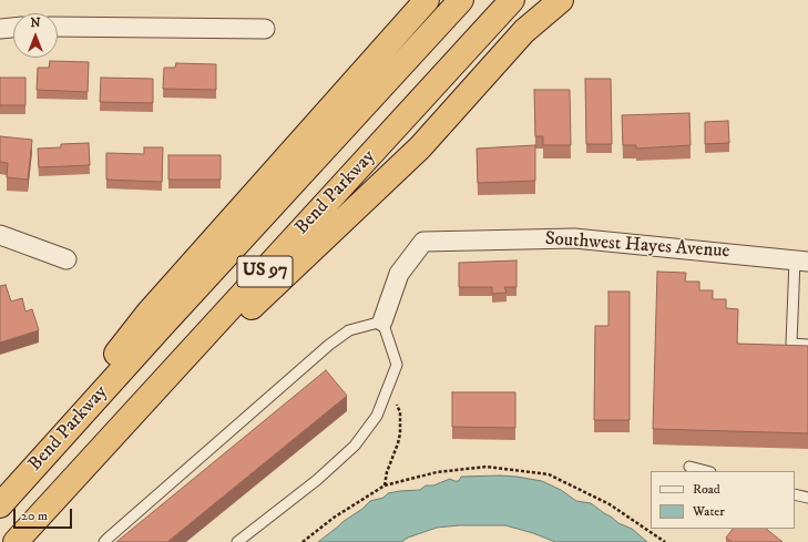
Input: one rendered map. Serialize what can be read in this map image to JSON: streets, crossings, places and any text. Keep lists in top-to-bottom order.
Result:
{
  "streets": {
    "highway": ["Bend Parkway", "US 97"],
    "street": ["Southwest Hayes Avenue"]
  },
  "legend": ["Road", "Water"],
  "scale_bar": "20 m",
  "north": "top"
}
